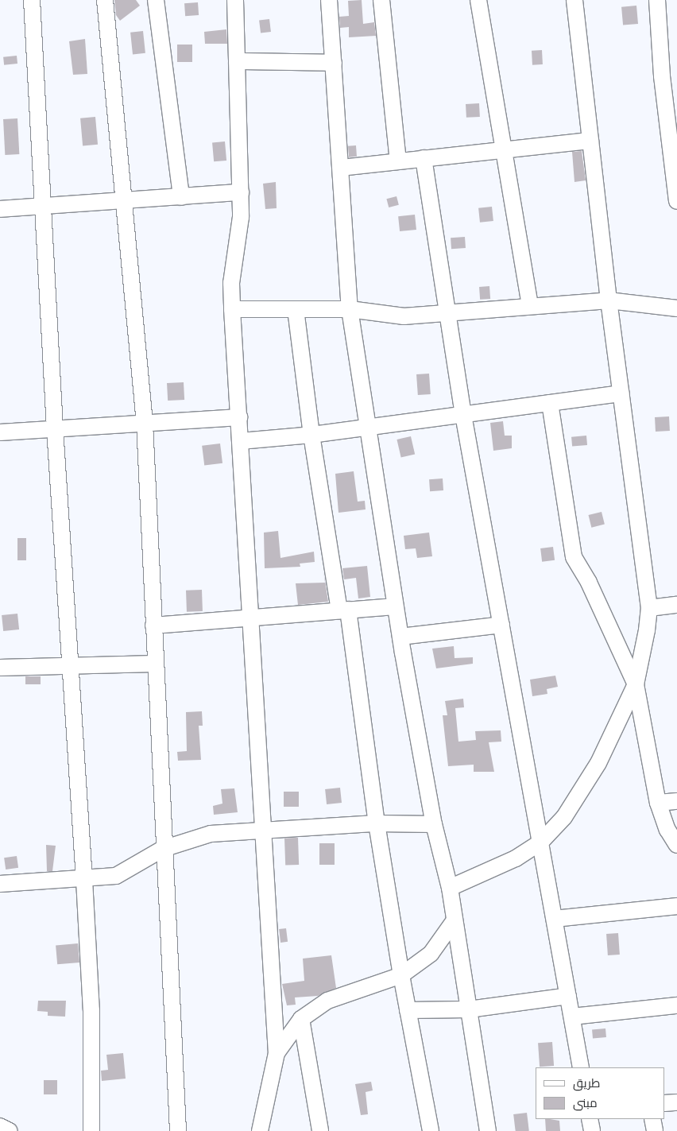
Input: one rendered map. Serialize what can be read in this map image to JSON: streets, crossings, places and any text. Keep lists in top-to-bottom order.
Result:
{
  "legend": ["طريق", "مبنى"]
}
